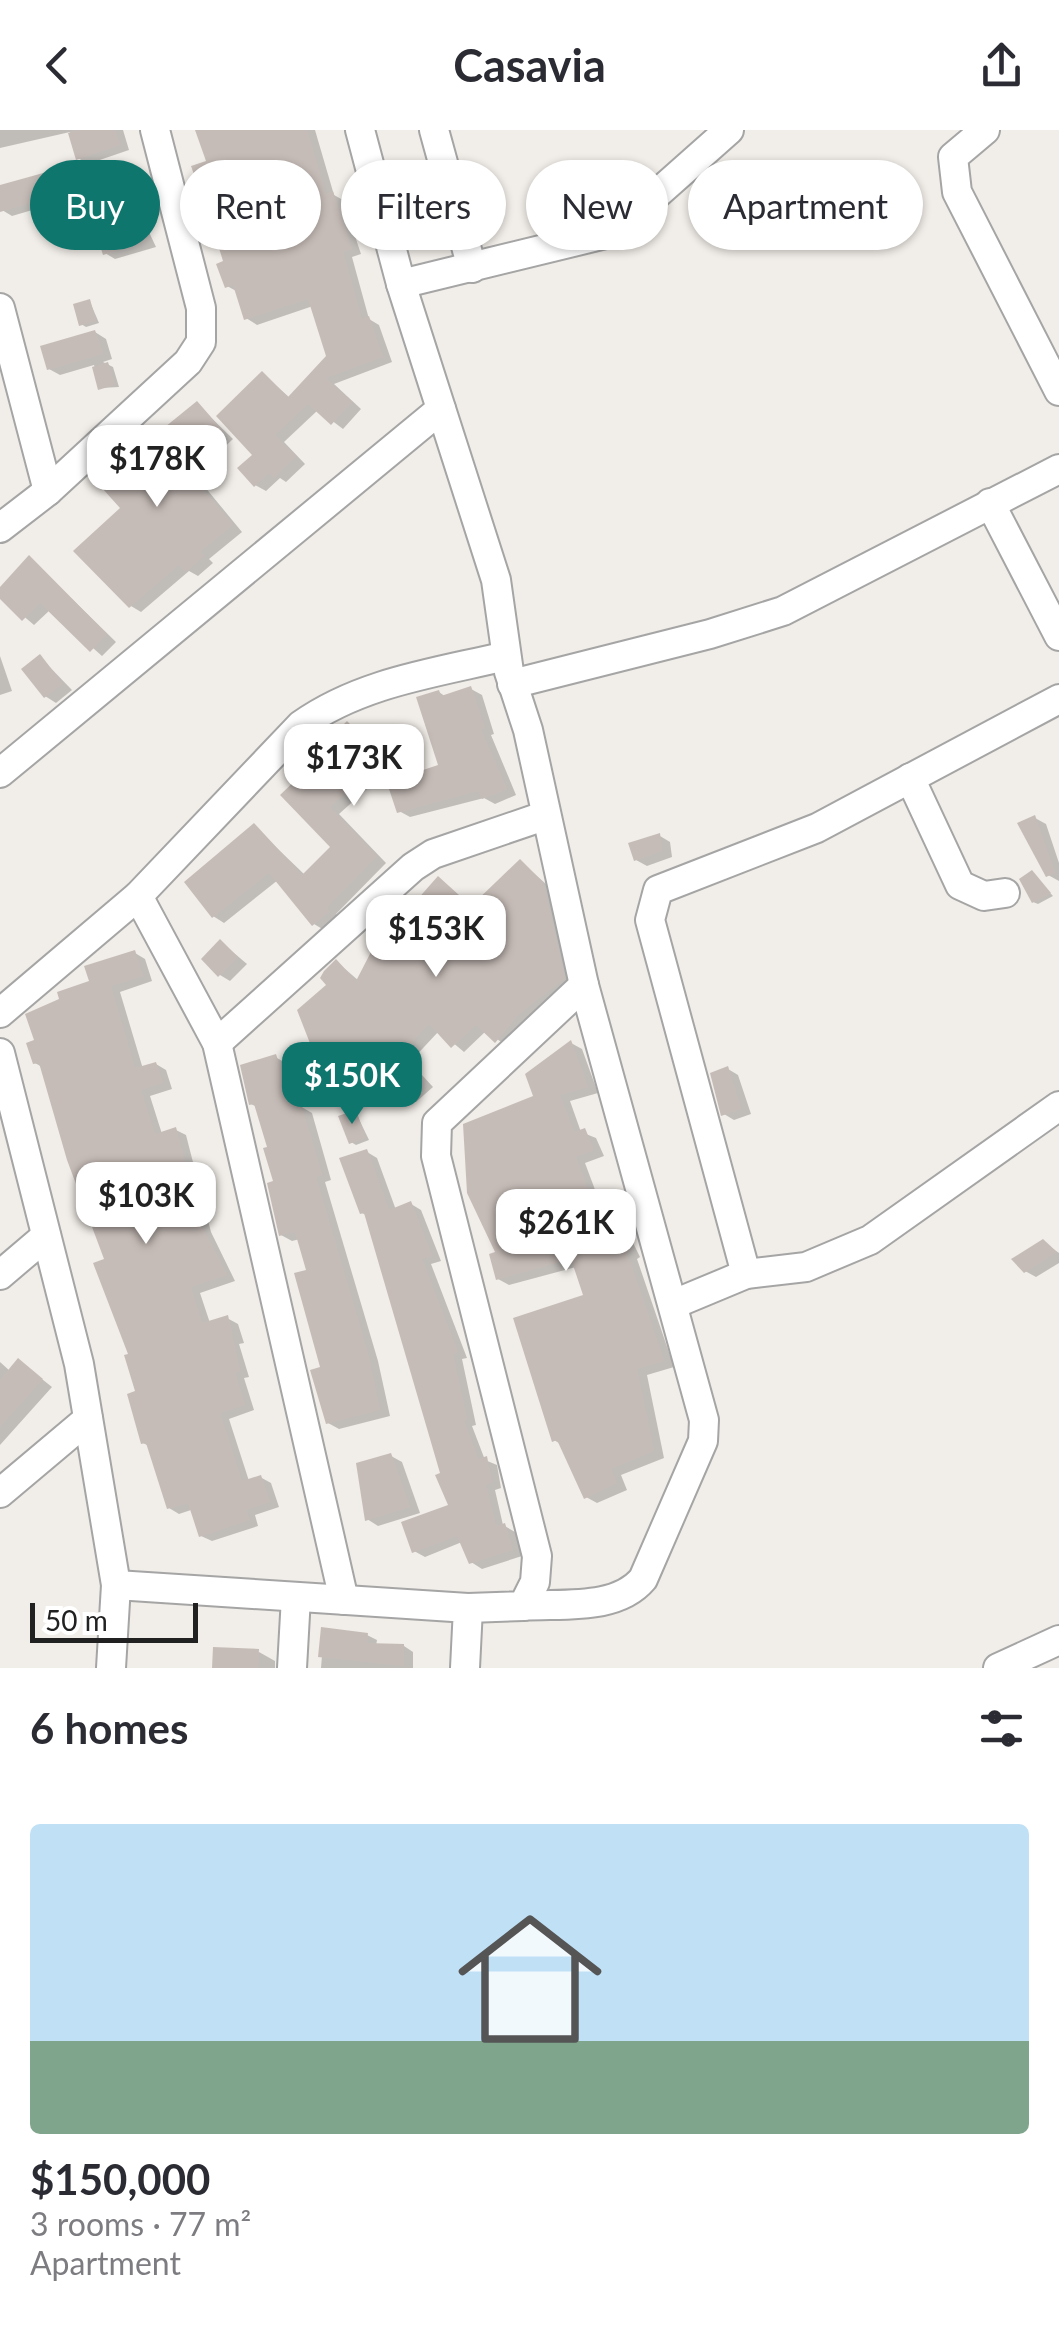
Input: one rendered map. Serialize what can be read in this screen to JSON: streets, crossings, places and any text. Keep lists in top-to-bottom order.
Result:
{
  "scale_bar": "50 m",
  "page": {
    "header": "Casavia",
    "chip": [
      "Buy",
      "Rent",
      "Filters",
      "New",
      "Apartment"
    ],
    "price": [
      "$178K",
      "$173K",
      "$153K",
      "$150K",
      "$103K",
      "$261K"
    ],
    "scale": "50 m",
    "heading": "6 homes",
    "list": [
      {
        "name": "$150,000",
        "note": "3 rooms · 77 m² · Apartment"
      }
    ]
  }
}
